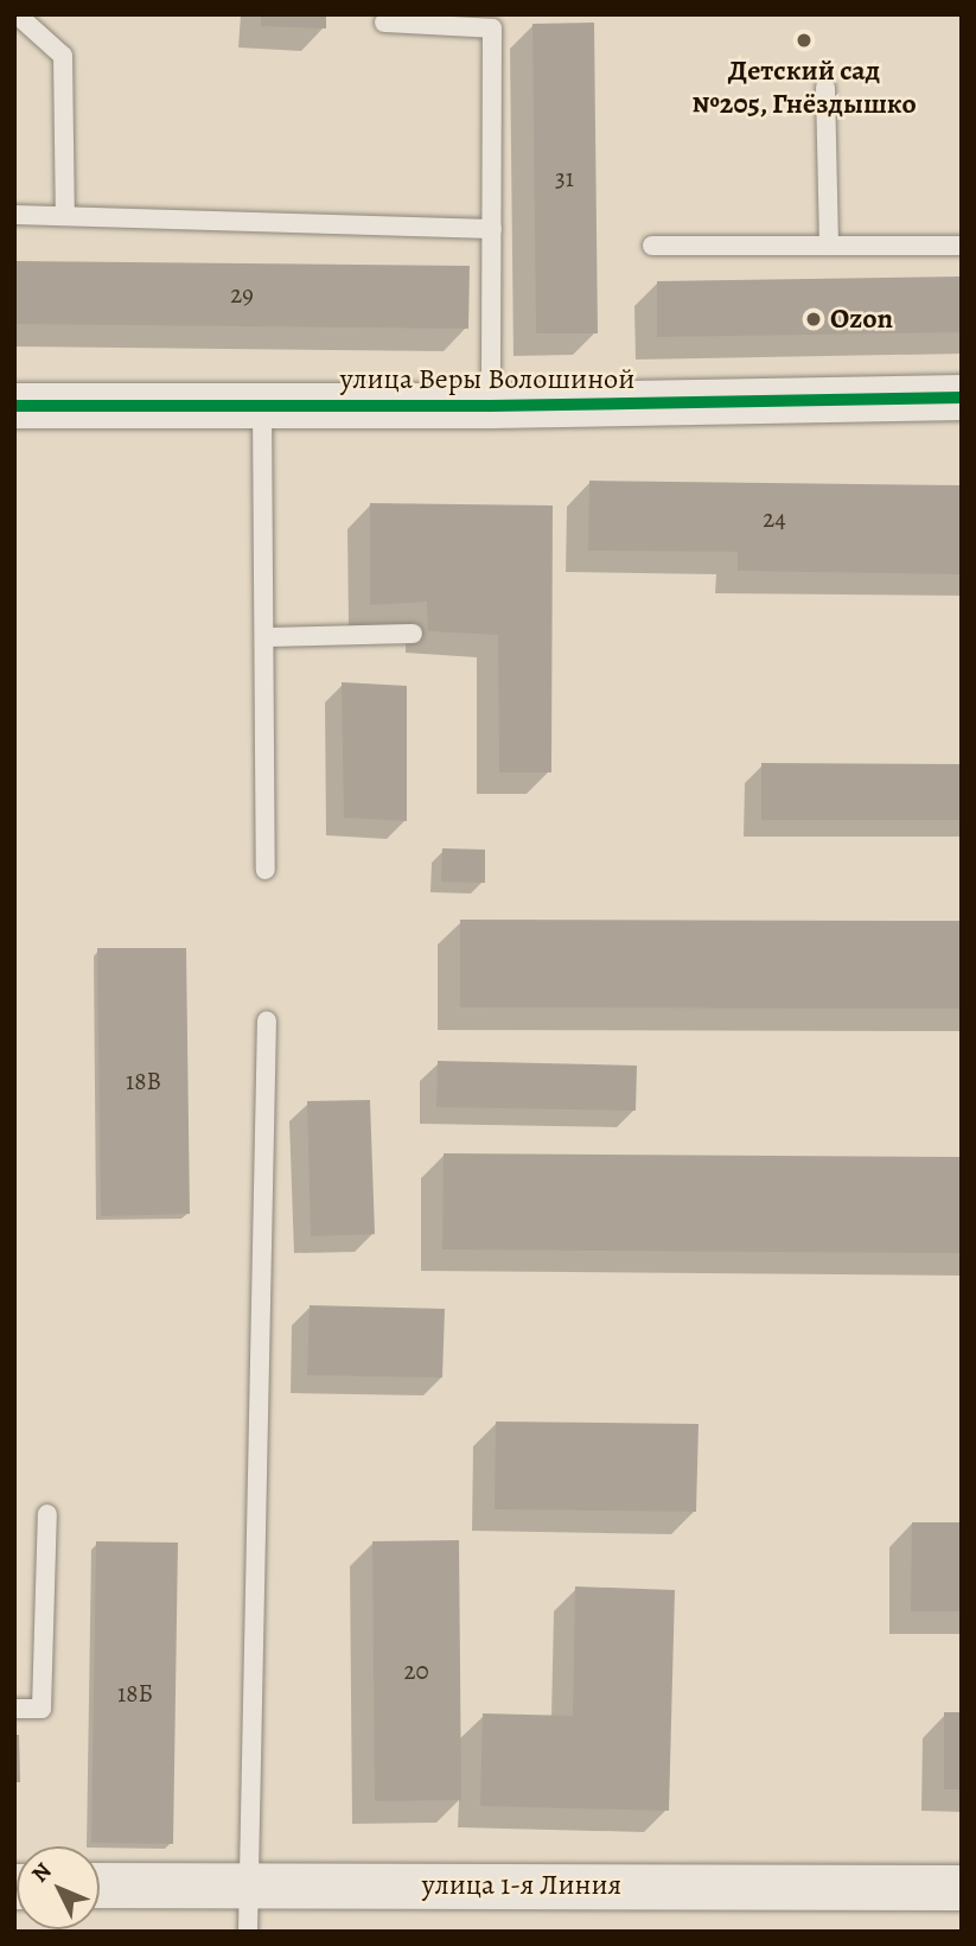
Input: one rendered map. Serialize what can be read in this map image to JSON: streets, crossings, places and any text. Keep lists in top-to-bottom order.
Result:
{
  "streets": {
    "street": ["улица Веры Волошиной", "улица 1-я Линия"]
  },
  "places": ["Детский сад №205, Гнёздышко", "Ozon"],
  "house_numbers": [
    "31",
    "29",
    "24",
    "18В",
    "20",
    "18Б"
  ],
  "north": "top left"
}
